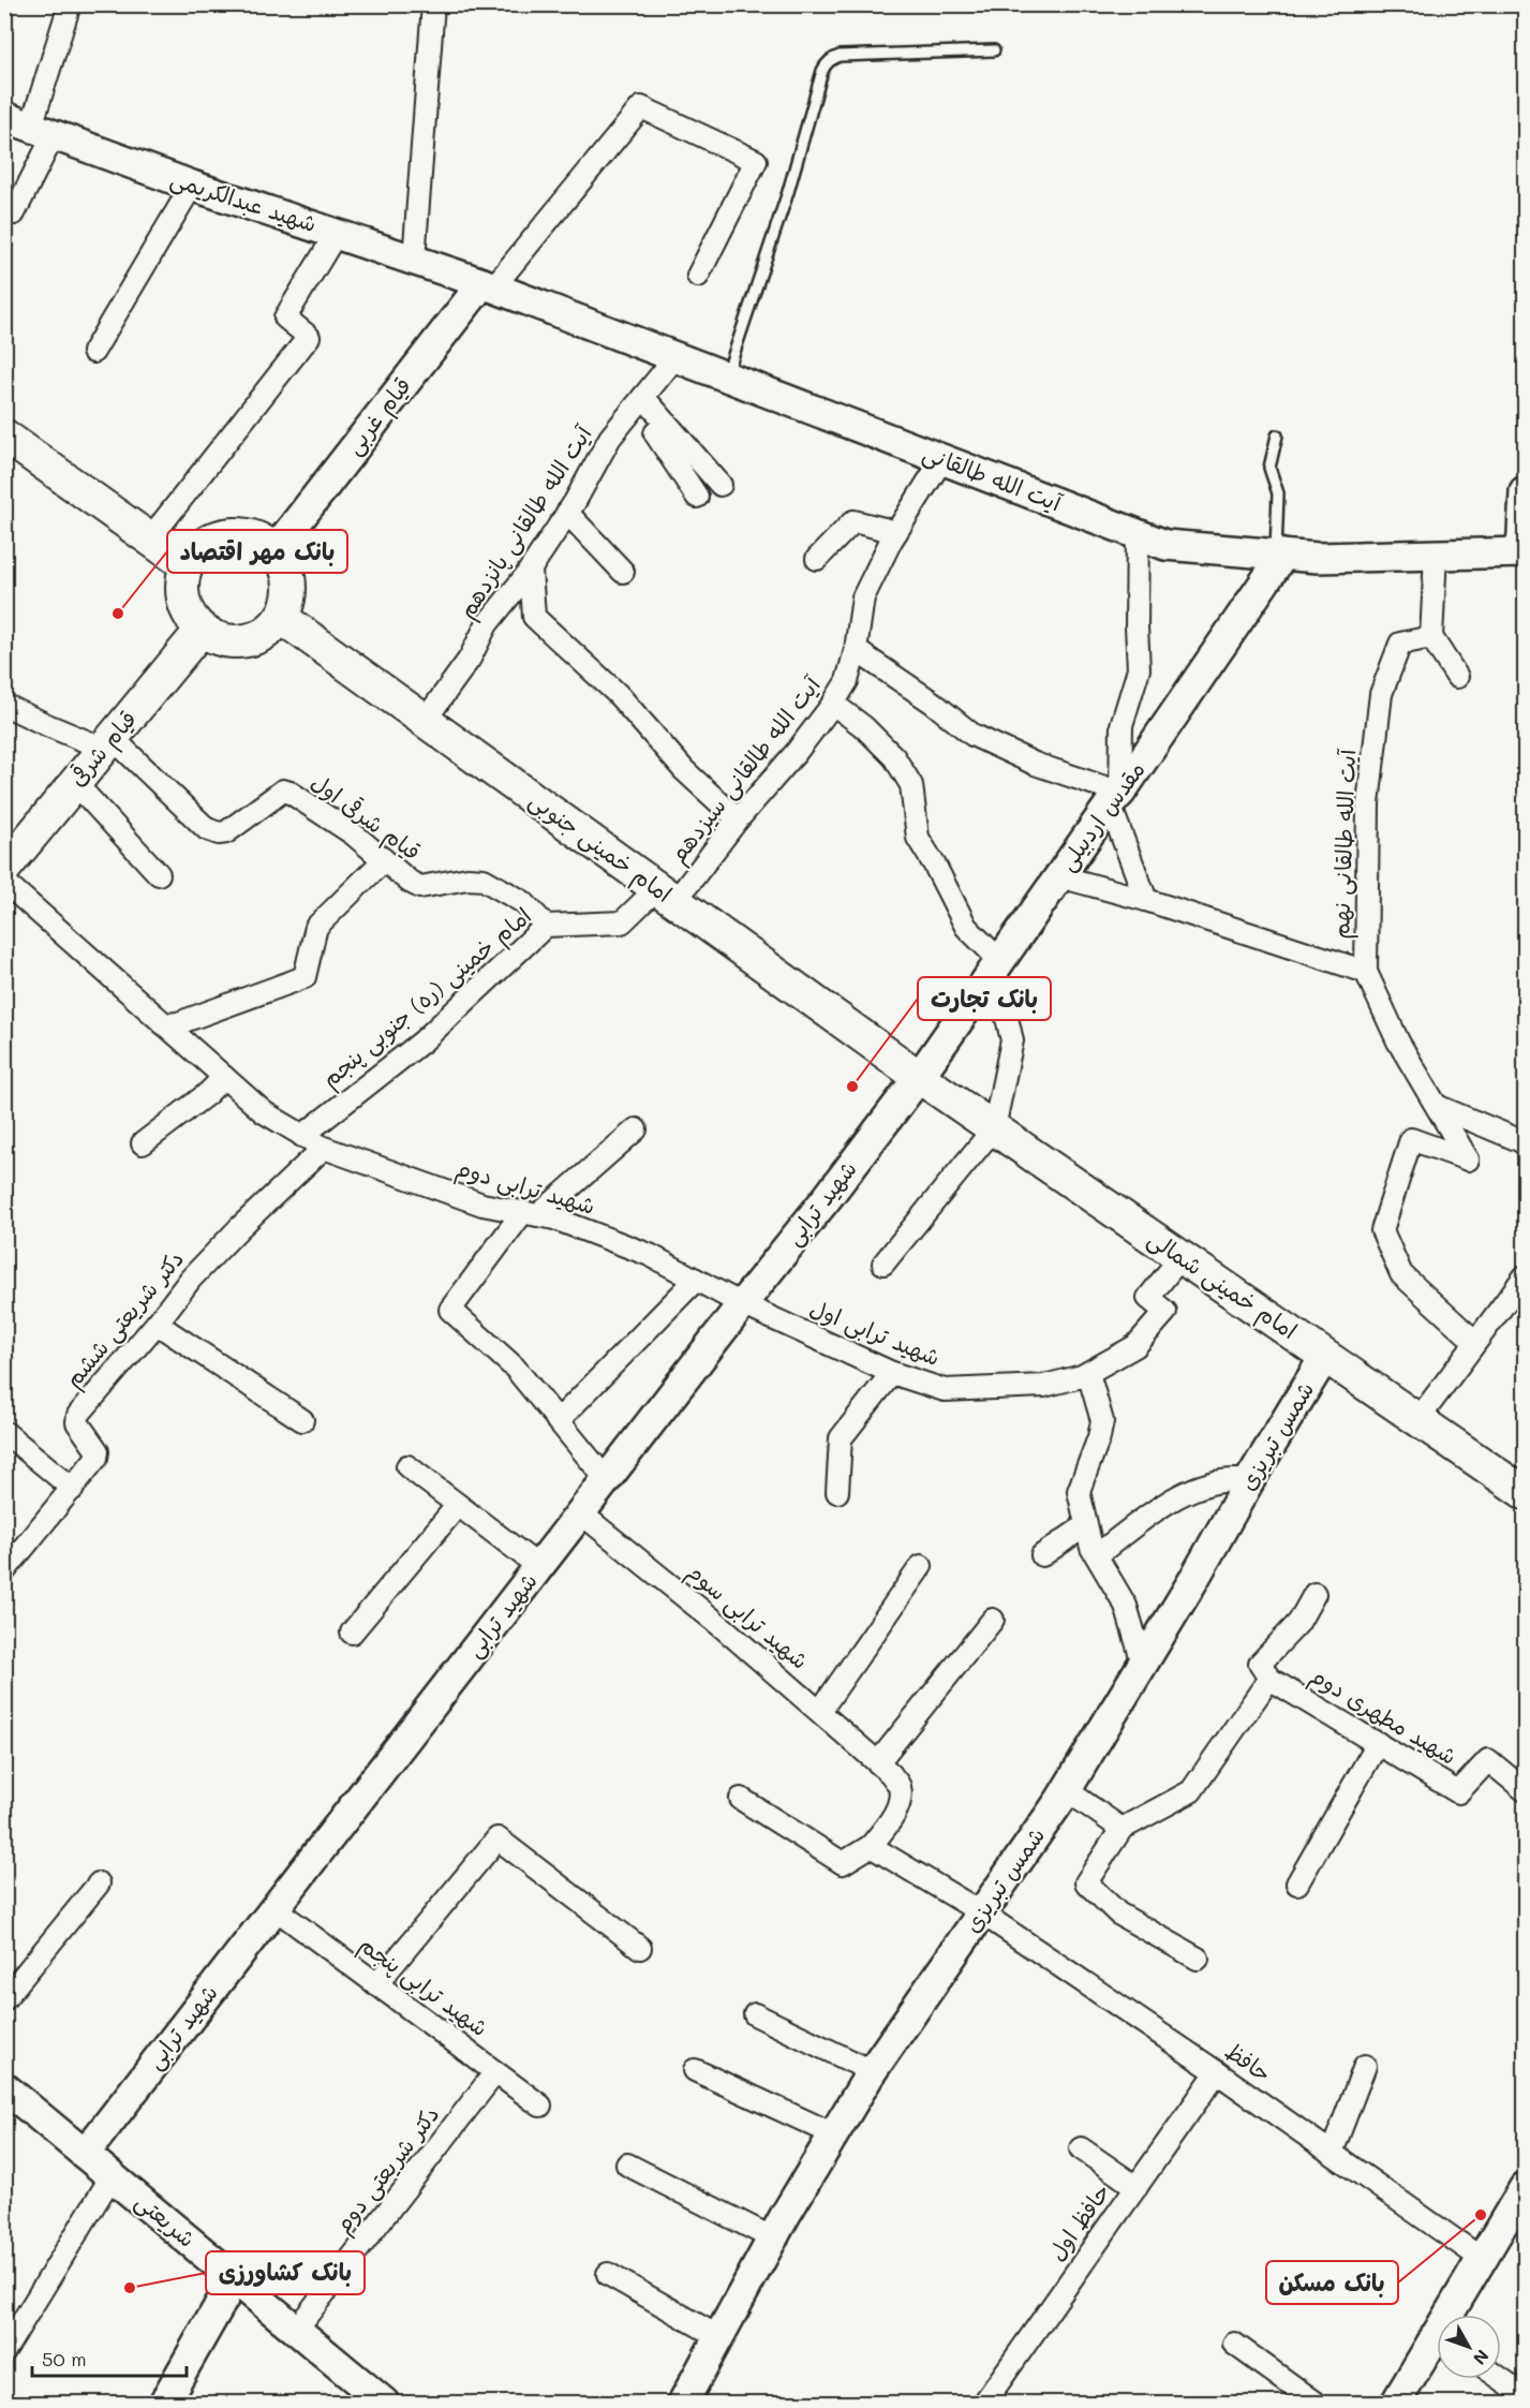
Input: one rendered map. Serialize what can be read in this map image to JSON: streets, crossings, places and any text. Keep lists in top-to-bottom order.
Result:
{
  "streets": {
    "main road": ["قیام شرقی", "امام خمینی جنوبی", "امام خمینی شمالی"],
    "street": [
      "شهید عبدالکریمی",
      "قیام غربی",
      "آیت الله طالقانی",
      "آیت الله طالقانی پانزدهم",
      "آیت الله طالقانی سیزدهم",
      "مقدس اردبیلی",
      "قیام شرقی اول",
      "آیت الله طالقانی نهم",
      "امام خمینی (ره) جنوبی پنجم",
      "شهید ترابی دوم",
      "شهید ترابی",
      "دکتر شریعتی ششم",
      "شهید ترابی اول",
      "شمس تبریزی",
      "شهید ترابی سوم",
      "شهید مطهری دوم",
      "شهید ترابی پنجم",
      "حافظ",
      "دکتر شریعتی دوم",
      "شریعتی",
      "حافظ اول"
    ]
  },
  "crossings": [
    ["شهید عبدالکریمی", "قیام غربی"],
    ["شهید عبدالکریمی", "آیت الله طالقانی"],
    ["قیام غربی", "آیت الله طالقانی"],
    ["قیام غربی", "قیام شرقی"],
    ["قیام غربی", "امام خمینی جنوبی"],
    ["آیت الله طالقانی", "آیت الله طالقانی پانزدهم"],
    ["آیت الله طالقانی", "آیت الله طالقانی سیزدهم"],
    ["آیت الله طالقانی", "مقدس اردبیلی"],
    ["آیت الله طالقانی پانزدهم", "امام خمینی جنوبی"],
    ["قیام شرقی", "قیام شرقی اول"],
    ["قیام شرقی", "امام خمینی جنوبی"],
    ["قیام شرقی", "شهید ترابی دوم"],
    ["آیت الله طالقانی سیزدهم", "امام خمینی جنوبی"],
    ["آیت الله طالقانی سیزدهم", "امام خمینی (ره) جنوبی پنجم"],
    ["مقدس اردبیلی", "امام خمینی جنوبی"],
    ["مقدس اردبیلی", "شهید ترابی"],
    ["مقدس اردبیلی", "امام خمینی شمالی"],
    ["قیام شرقی اول", "امام خمینی (ره) جنوبی پنجم"],
    ["امام خمینی جنوبی", "امام خمینی (ره) جنوبی پنجم"],
    ["امام خمینی جنوبی", "شهید ترابی"],
    ["امام خمینی جنوبی", "امام خمینی شمالی"],
    ["امام خمینی (ره) جنوبی پنجم", "شهید ترابی دوم"],
    ["شهید ترابی دوم", "شهید ترابی"],
    ["شهید ترابی دوم", "دکتر شریعتی ششم"],
    ["شهید ترابی دوم", "شهید ترابی اول"],
    ["شهید ترابی", "امام خمینی شمالی"],
    ["شهید ترابی", "شهید ترابی اول"],
    ["شهید ترابی", "شهید ترابی سوم"],
    ["شهید ترابی", "شهید ترابی پنجم"],
    ["شهید ترابی", "شریعتی"],
    ["امام خمینی شمالی", "شهید ترابی اول"],
    ["امام خمینی شمالی", "شمس تبریزی"],
    ["شمس تبریزی", "حافظ"],
    ["شهید ترابی سوم", "حافظ"],
    ["شهید ترابی پنجم", "دکتر شریعتی دوم"],
    ["حافظ", "حافظ اول"],
    ["دکتر شریعتی دوم", "شریعتی"]
  ],
  "places": [
    "بانک مهر اقتصاد",
    "بانک تجارت",
    "بانک مسکن",
    "بانک کشاورزی"
  ],
  "scale_bar": "50 m",
  "north": "bottom right"
}
